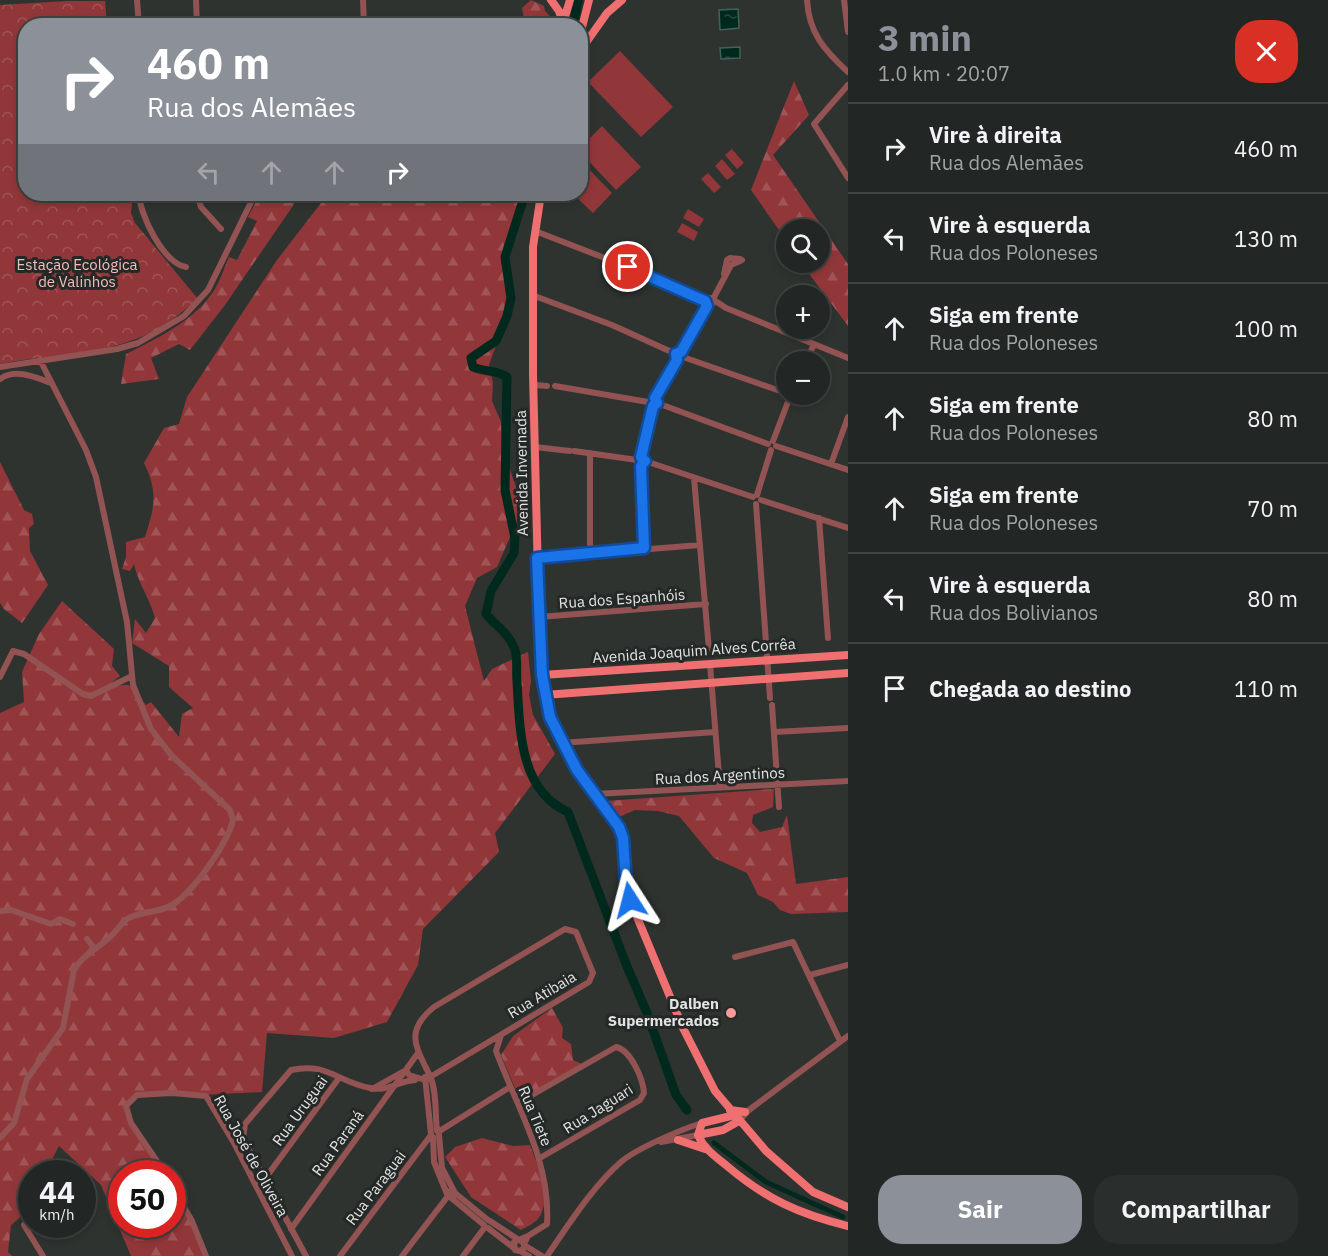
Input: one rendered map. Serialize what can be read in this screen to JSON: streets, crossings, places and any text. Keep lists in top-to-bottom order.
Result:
{
  "streets": {
    "main road": ["Avenida Invernada", "Avenida Joaquim Alves Corrêa"],
    "street": [
      "Rua dos Espanhóis",
      "Rua dos Argentinos",
      "Rua Atibaia",
      "Rua Jaguari",
      "Rua Uruguai",
      "Rua Tiete",
      "Rua Paraná",
      "Rua José de Oliveira",
      "Rua Paraguai"
    ]
  },
  "crossings": [
    ["Avenida Invernada", "Rua dos Espanhóis"],
    ["Avenida Invernada", "Avenida Joaquim Alves Corrêa"],
    ["Avenida Invernada", "Rua dos Argentinos"],
    ["Rua Atibaia", "Rua Tiete"],
    ["Rua Atibaia", "Rua Paraná"],
    ["Rua Jaguari", "Rua Tiete"]
  ],
  "parks": ["Estação Ecológica de Valinhos"],
  "places": ["Dalben Supermercados"],
  "page": {
    "heading": ["3 min", "1.0 km · 20:07"],
    "turn": ["460 m", "Rua dos Alemães"],
    "list": [
      {
        "name": "Vire à direita",
        "note": "Rua dos Alemães",
        "value": "460 m"
      },
      {
        "name": "Vire à esquerda",
        "note": "Rua dos Poloneses",
        "value": "130 m"
      },
      {
        "name": "Siga em frente",
        "note": "Rua dos Poloneses",
        "value": "100 m"
      },
      {
        "name": "Siga em frente",
        "note": "Rua dos Poloneses",
        "value": "80 m"
      },
      {
        "name": "Siga em frente",
        "note": "Rua dos Poloneses",
        "value": "70 m"
      },
      {
        "name": "Vire à esquerda",
        "note": "Rua dos Bolivianos",
        "value": "80 m"
      },
      {
        "name": "Chegada ao destino",
        "value": "110 m"
      }
    ],
    "map_buttons": ["+", "−"],
    "speed": "44 km/h",
    "limit": "50",
    "buttons": ["Sair", "Compartilhar"]
  }
}
